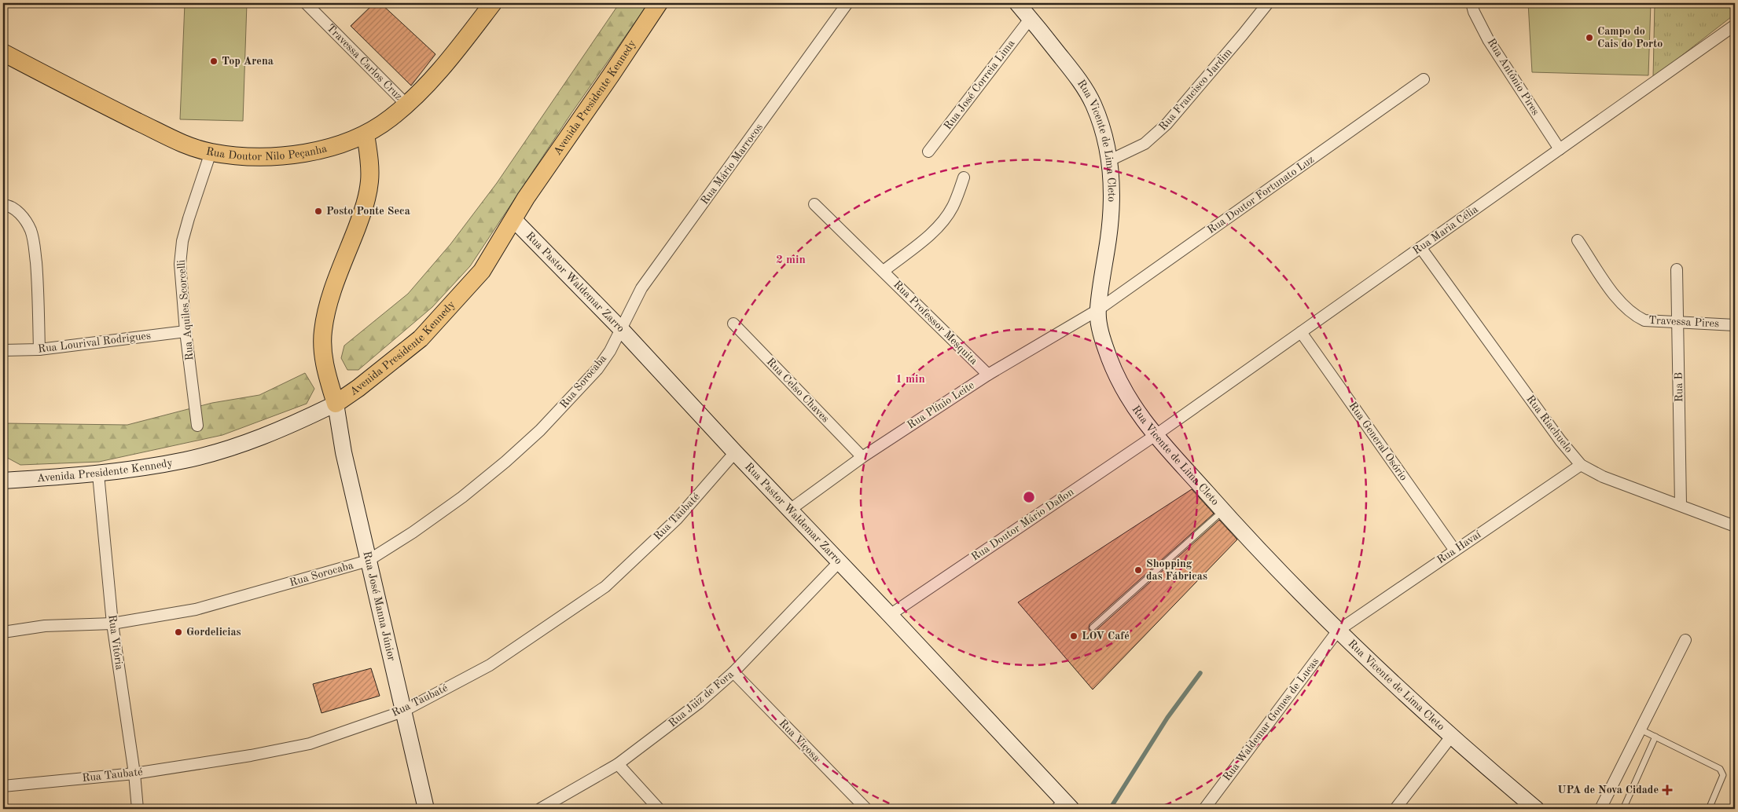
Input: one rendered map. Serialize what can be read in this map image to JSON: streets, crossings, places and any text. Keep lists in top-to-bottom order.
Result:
{
  "streets": {
    "main road": [
      "Avenida Presidente Kennedy",
      "Rua Vicente de Lima Cleto",
      "Rua Doutor Nilo Peçanha",
      "Rua Pastor Waldemar Zarro",
      "Rua José Manna Júnior"
    ],
    "street": [
      "Travessa Carlos Cruz",
      "Rua Antônio Pires",
      "Rua José Correia Lima",
      "Rua Francisco Jardim",
      "Rua Mário Marrocos",
      "Rua Doutor Fortunato Luz",
      "Rua Maria Célia",
      "Rua Aquiles Scorcelli",
      "Travessa Pires",
      "Rua Professor Mesquita",
      "Rua Lourival Rodrigues",
      "Rua Sorocaba",
      "Rua B",
      "Rua Celso Chaves",
      "Rua Plínio Leite",
      "Rua Riachuelo",
      "Rua General Osório",
      "Rua Taubaté",
      "Rua Doutor Mário Daflon",
      "Rua Havaí",
      "Rua Vitória",
      "Rua Juiz de Fora",
      "Rua Waldemar Gomes de Lucas",
      "Rua Viçosa"
    ]
  },
  "crossings": [
    ["Travessa Carlos Cruz", "Rua Doutor Nilo Peçanha"],
    ["Rua Antônio Pires", "Rua Maria Célia"],
    ["Rua José Correia Lima", "Rua Vicente de Lima Cleto"],
    ["Rua Francisco Jardim", "Rua Vicente de Lima Cleto"],
    ["Avenida Presidente Kennedy", "Rua Pastor Waldemar Zarro"],
    ["Avenida Presidente Kennedy", "Rua José Manna Júnior"],
    ["Avenida Presidente Kennedy", "Rua Vitória"],
    ["Rua Vicente de Lima Cleto", "Rua Doutor Fortunato Luz"],
    ["Rua Vicente de Lima Cleto", "Rua Maria Célia"],
    ["Rua Vicente de Lima Cleto", "Rua Plínio Leite"],
    ["Rua Vicente de Lima Cleto", "Rua Doutor Mário Daflon"],
    ["Rua Vicente de Lima Cleto", "Rua Havaí"],
    ["Rua Vicente de Lima Cleto", "Rua Waldemar Gomes de Lucas"],
    ["Rua Doutor Nilo Peçanha", "Rua Aquiles Scorcelli"],
    ["Rua Mário Marrocos", "Rua Pastor Waldemar Zarro"],
    ["Rua Mário Marrocos", "Rua Sorocaba"],
    ["Rua Doutor Fortunato Luz", "Rua Plínio Leite"],
    ["Rua Maria Célia", "Rua Riachuelo"],
    ["Rua Maria Célia", "Rua General Osório"],
    ["Rua Maria Célia", "Rua Doutor Mário Daflon"],
    ["Rua Pastor Waldemar Zarro", "Rua Sorocaba"],
    ["Rua Pastor Waldemar Zarro", "Rua Plínio Leite"],
    ["Rua Pastor Waldemar Zarro", "Rua Taubaté"],
    ["Rua Pastor Waldemar Zarro", "Rua Doutor Mário Daflon"],
    ["Rua Pastor Waldemar Zarro", "Rua Juiz de Fora"],
    ["Rua Aquiles Scorcelli", "Rua Lourival Rodrigues"],
    ["Travessa Pires", "Rua B"],
    ["Rua Professor Mesquita", "Rua Plínio Leite"],
    ["Rua Sorocaba", "Rua José Manna Júnior"],
    ["Rua Sorocaba", "Rua Vitória"],
    ["Rua B", "Rua Riachuelo"],
    ["Rua Celso Chaves", "Rua Plínio Leite"],
    ["Rua Riachuelo", "Rua Havaí"],
    ["Rua General Osório", "Rua Havaí"],
    ["Rua Taubaté", "Rua José Manna Júnior"],
    ["Rua Taubaté", "Rua Vitória"],
    ["Rua Havaí", "Rua Waldemar Gomes de Lucas"],
    ["Rua Juiz de Fora", "Rua Viçosa"]
  ],
  "places": {
    "other": [
      "Campo do Cais do Porto",
      "Top Arena",
      "Posto Ponte Seca",
      "Shopping das Fábricas",
      "Gordelicias",
      "LOV Café"
    ],
    "health": ["UPA de Nova Cidade"]
  },
  "rings": ["2 min", "1 min"]
}
